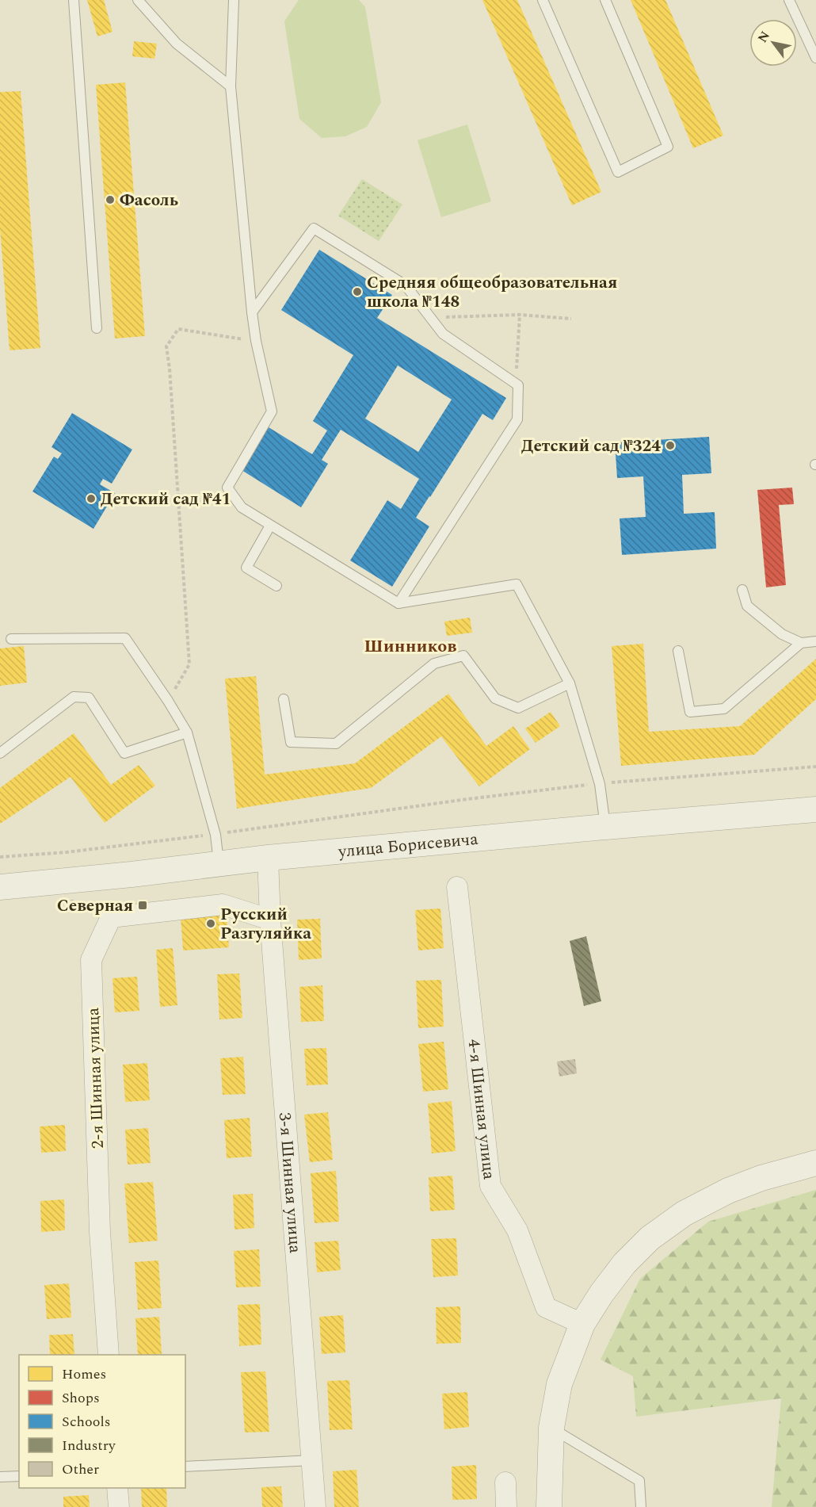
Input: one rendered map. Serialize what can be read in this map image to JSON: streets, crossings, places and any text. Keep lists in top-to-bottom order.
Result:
{
  "streets": {
    "street": [
      "улица Борисевича",
      "2-я Шинная улица",
      "4-я Шинная улица",
      "3-я Шинная улица"
    ]
  },
  "crossings": [
    ["улица Борисевича", "3-я Шинная улица"],
    ["2-я Шинная улица", "3-я Шинная улица"]
  ],
  "districts": ["Шинников"],
  "places": {
    "other": [
      "Фасоль",
      "Средняя общеобразовательная школа №148",
      "Детский сад №324",
      "Детский сад №41",
      "Русский Разгуляйка"
    ],
    "transit": ["Северная"]
  },
  "legend": [
    "Homes",
    "Shops",
    "Schools",
    "Industry",
    "Other"
  ],
  "north": "top left"
}
